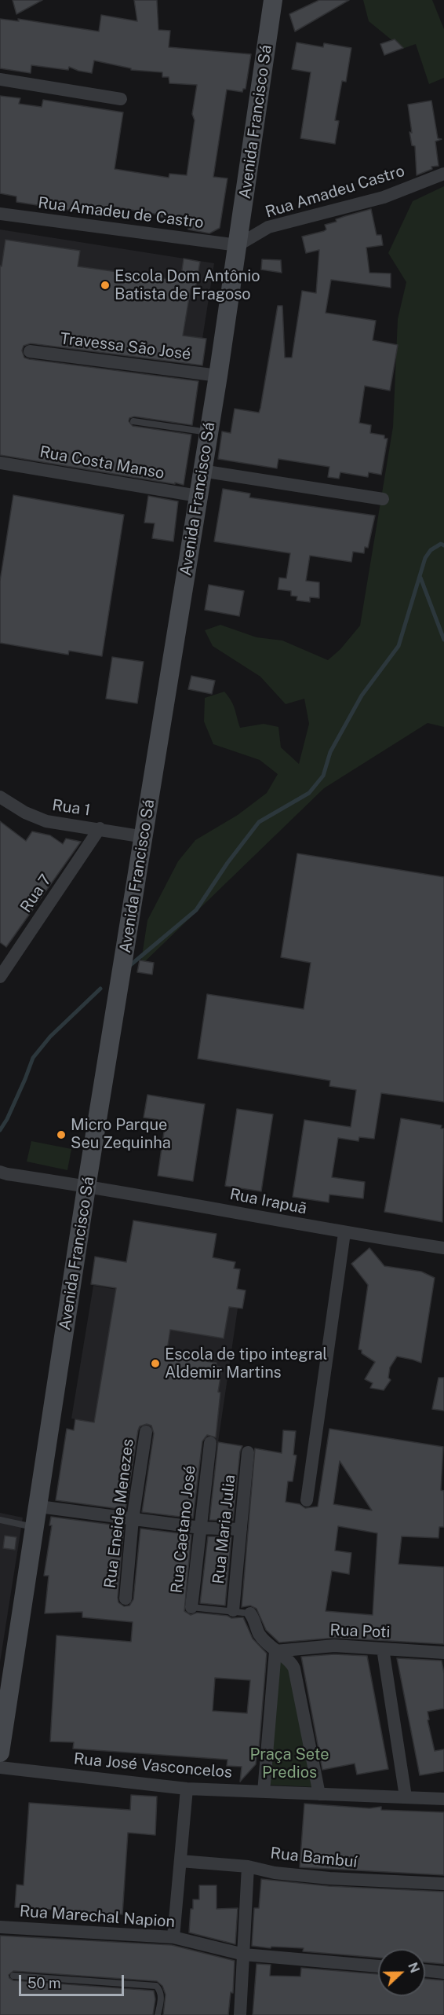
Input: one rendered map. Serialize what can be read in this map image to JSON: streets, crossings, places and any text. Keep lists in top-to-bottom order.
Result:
{
  "streets": {
    "main road": ["Avenida Francisco Sá"],
    "street": [
      "Rua Amadeu Castro",
      "Rua Amadeu de Castro",
      "Travessa São José",
      "Rua Costa Manso",
      "Rua 1",
      "Rua 7",
      "Rua Irapuã",
      "Rua Eneide Menezes",
      "Rua Caetano José",
      "Rua Maria Julia",
      "Rua Poti",
      "Rua José Vasconcelos",
      "Rua Bambuí",
      "Rua Marechal Napion"
    ]
  },
  "crossings": [
    ["Avenida Francisco Sá", "Rua Amadeu Castro"],
    ["Avenida Francisco Sá", "Rua Amadeu de Castro"],
    ["Avenida Francisco Sá", "Travessa São José"],
    ["Avenida Francisco Sá", "Rua Costa Manso"],
    ["Avenida Francisco Sá", "Rua 1"],
    ["Avenida Francisco Sá", "Rua Irapuã"],
    ["Rua Amadeu Castro", "Rua Amadeu de Castro"],
    ["Rua 1", "Rua 7"],
    ["Rua Caetano José", "Rua Maria Julia"]
  ],
  "parks": ["Praça Sete Predios"],
  "places": ["Escola Dom Antônio Batista de Fragoso", "Micro Parque Seu Zequinha", "Escola de tipo integral Aldemir Martins"],
  "scale_bar": "50 m",
  "north": "right"
}
